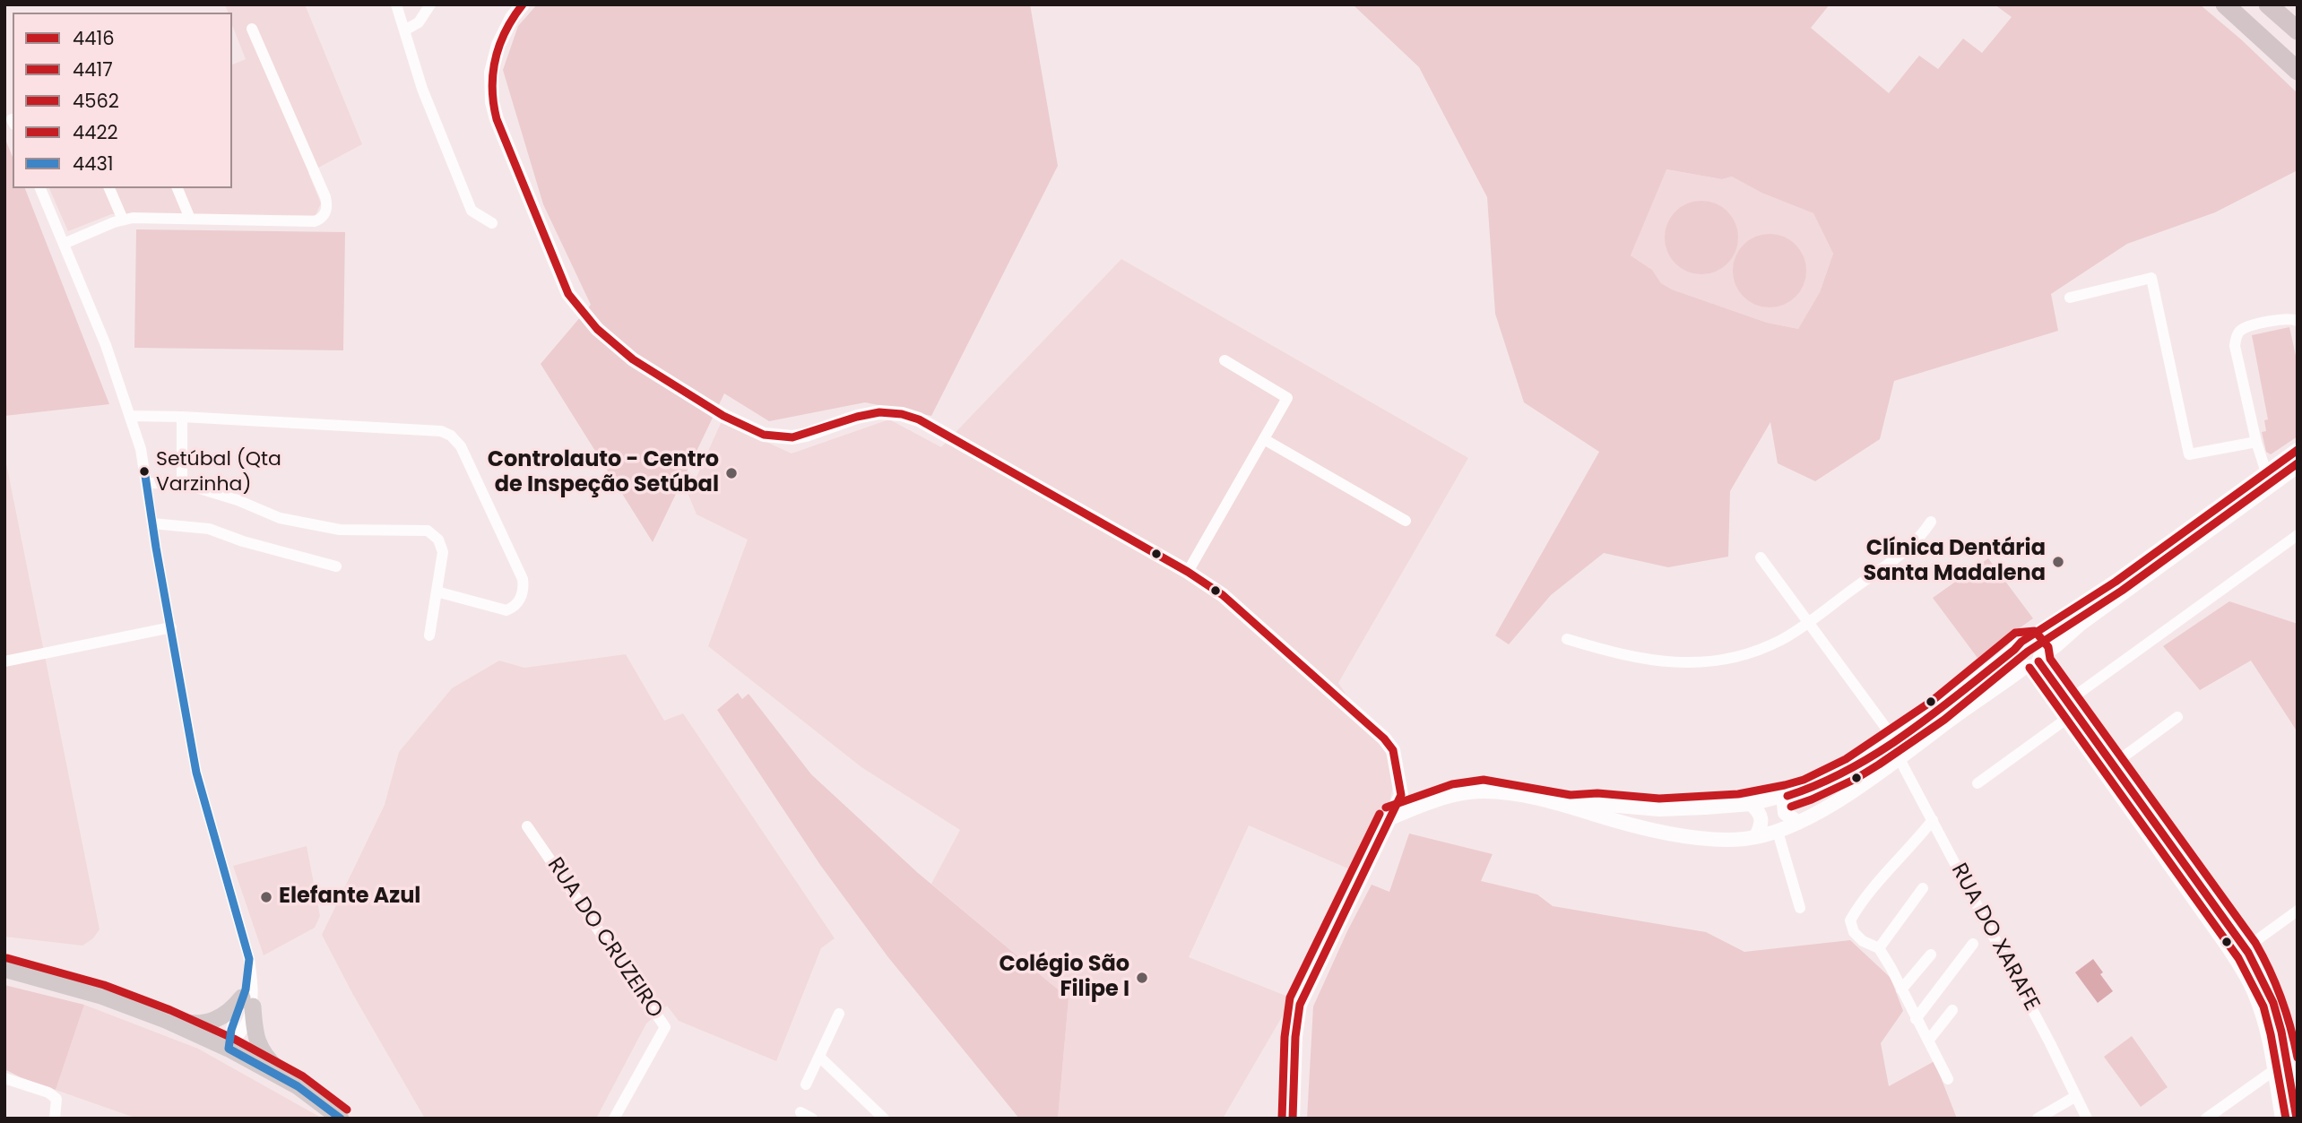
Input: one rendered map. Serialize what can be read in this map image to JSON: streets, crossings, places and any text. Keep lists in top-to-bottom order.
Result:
{
  "streets": {
    "street": ["RUA DO XARAFE", "RUA DO CRUZEIRO"]
  },
  "places": [
    "Setúbal (Qta Varzinha)",
    "Controlauto - Centro de Inspeção Setúbal",
    "Clínica Dentária Santa Madalena",
    "Elefante Azul",
    "Colégio São Filipe I"
  ],
  "lines": [
    "transit line 4422",
    "transit line 4416",
    "transit line 4417",
    "transit line 4431",
    "transit line 4562"
  ],
  "legend": [
    "4416",
    "4417",
    "4562",
    "4422",
    "4431"
  ]
}
